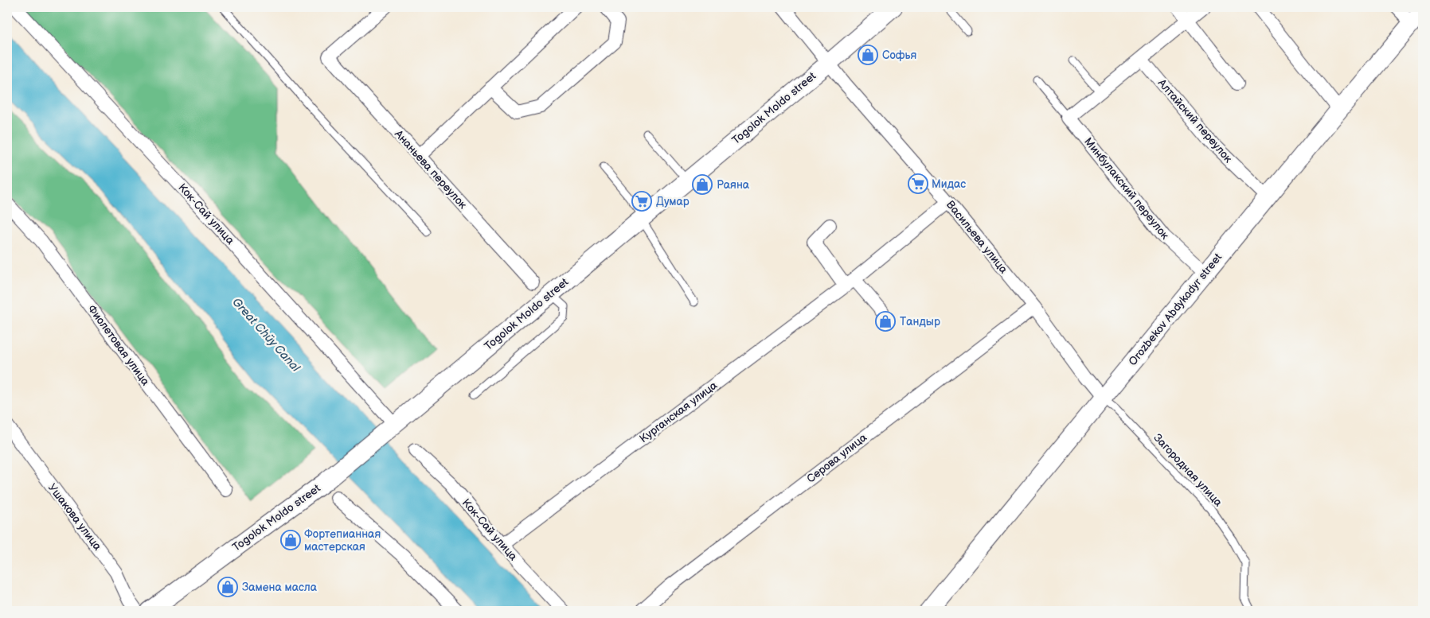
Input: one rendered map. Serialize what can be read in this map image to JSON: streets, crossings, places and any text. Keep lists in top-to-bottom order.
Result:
{
  "streets": {
    "main road": ["Togolok Moldo street", "Orozbekov Abdykadyr street"],
    "street": [
      "Алтайский переулок",
      "Ананьева переулок",
      "Минбулакский переулок",
      "Кок-Сай улица",
      "Васильева улица",
      "Фиолетовая улица",
      "Курганская улица",
      "Серова улица",
      "Ушакова улица"
    ],
    "lane": ["Загородная улица"]
  },
  "crossings": [
    ["Togolok Moldo street", "Кок-Сай улица"],
    ["Togolok Moldo street", "Васильева улица"],
    ["Алтайский переулок", "Orozbekov Abdykadyr street"],
    ["Минбулакский переулок", "Orozbekov Abdykadyr street"],
    ["Кок-Сай улица", "Курганская улица"],
    ["Васильева улица", "Orozbekov Abdykadyr street"],
    ["Васильева улица", "Курганская улица"],
    ["Васильева улица", "Серова улица"],
    ["Васильева улица", "Загородная улица"],
    ["Orozbekov Abdykadyr street", "Загородная улица"]
  ],
  "water": ["Great Chüy Canal"],
  "places": {
    "shop": [
      "Софья",
      "Раяна",
      "Тандыр",
      "Фортепианная мастерская",
      "Замена масла"
    ],
    "supermarket": ["Мидас", "Думар"]
  }
}
